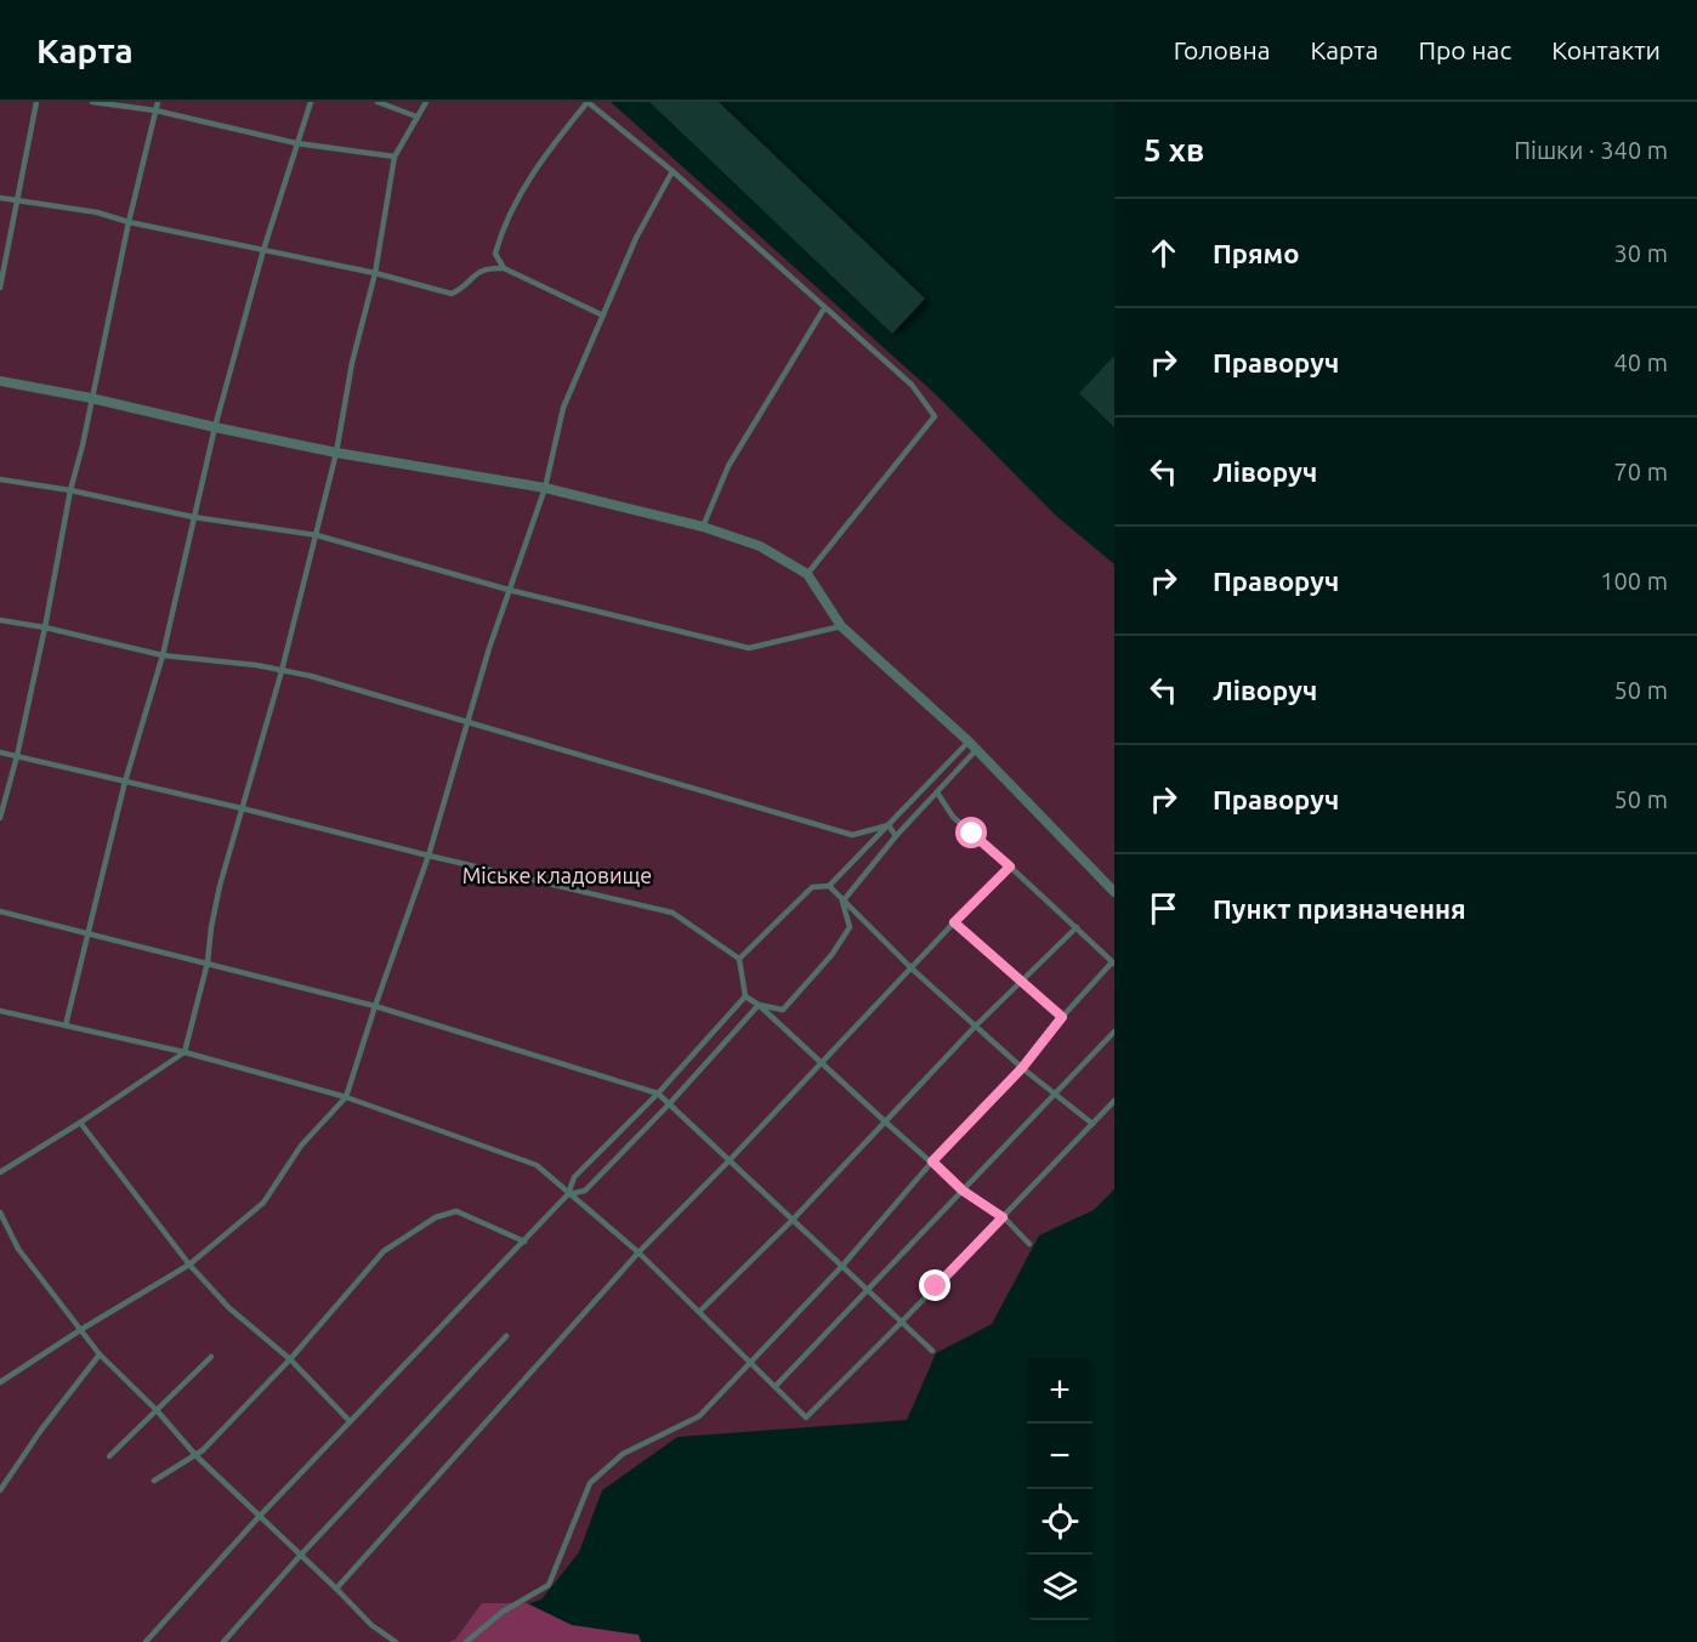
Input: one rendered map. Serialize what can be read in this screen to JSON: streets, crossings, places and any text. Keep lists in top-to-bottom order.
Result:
{
  "parks": ["Міське кладовище"],
  "page": {
    "header": "Карта",
    "nav": [
      "Головна",
      "Карта",
      "Про нас",
      "Контакти"
    ],
    "heading": ["5 хв", "Пішки · 340 m"],
    "list": [
      ["Прямо", "30 m"],
      ["Праворуч", "40 m"],
      ["Ліворуч", "70 m"],
      ["Праворуч", "100 m"],
      ["Ліворуч", "50 m"],
      ["Праворуч", "50 m"],
      "Пункт призначення"
    ],
    "map_buttons": ["+", "−"]
  }
}
